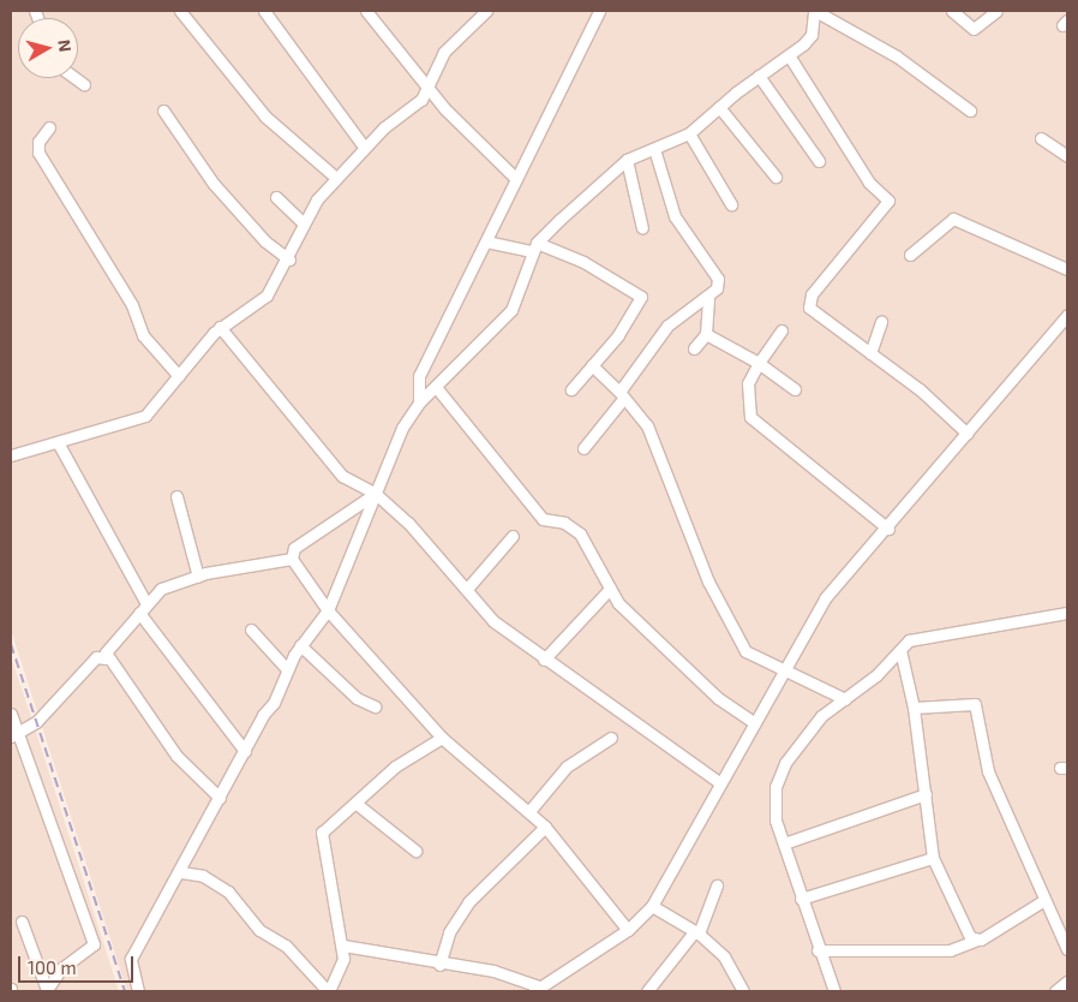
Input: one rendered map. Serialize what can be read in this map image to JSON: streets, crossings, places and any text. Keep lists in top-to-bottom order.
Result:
{
  "scale_bar": "100 m",
  "north": "right"
}
